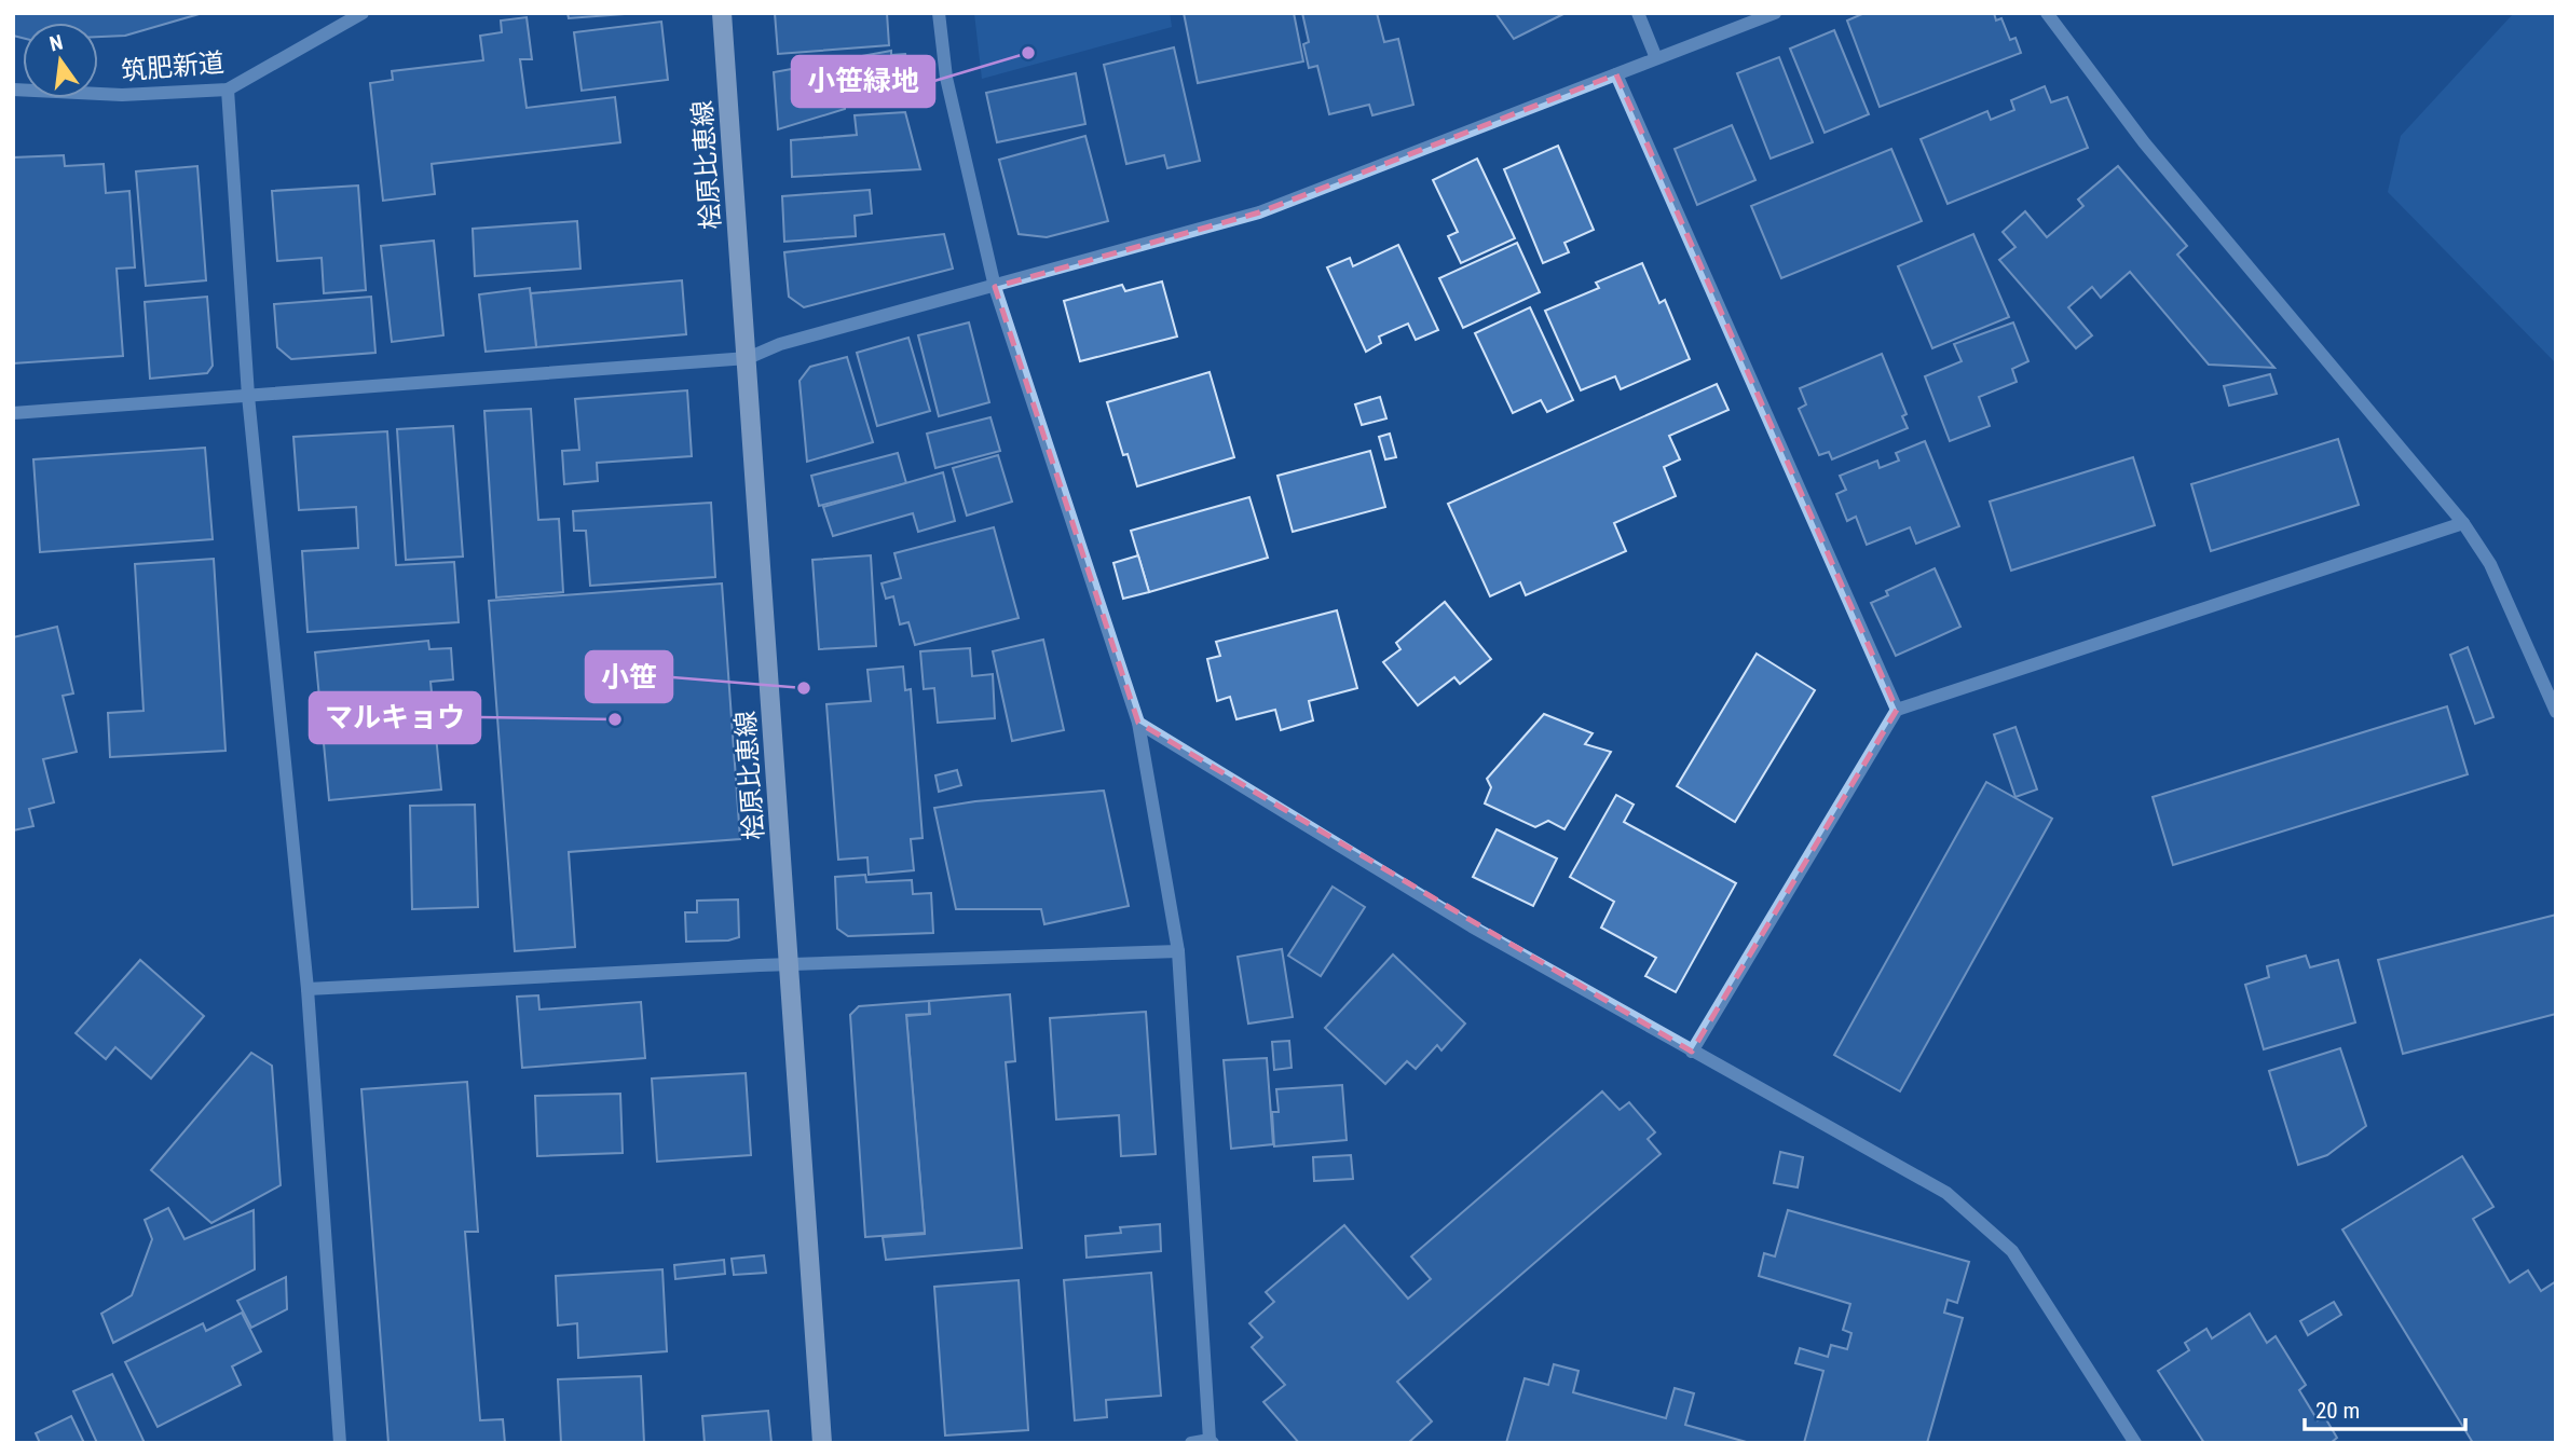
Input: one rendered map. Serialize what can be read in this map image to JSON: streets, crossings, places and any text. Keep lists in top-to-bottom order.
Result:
{
  "streets": {
    "main road": ["桧原比恵線"],
    "street": ["筑肥新道"]
  },
  "places": ["小笹緑地", "小笹", "マルキョウ"],
  "scale_bar": "20 m",
  "north": "top"
}
